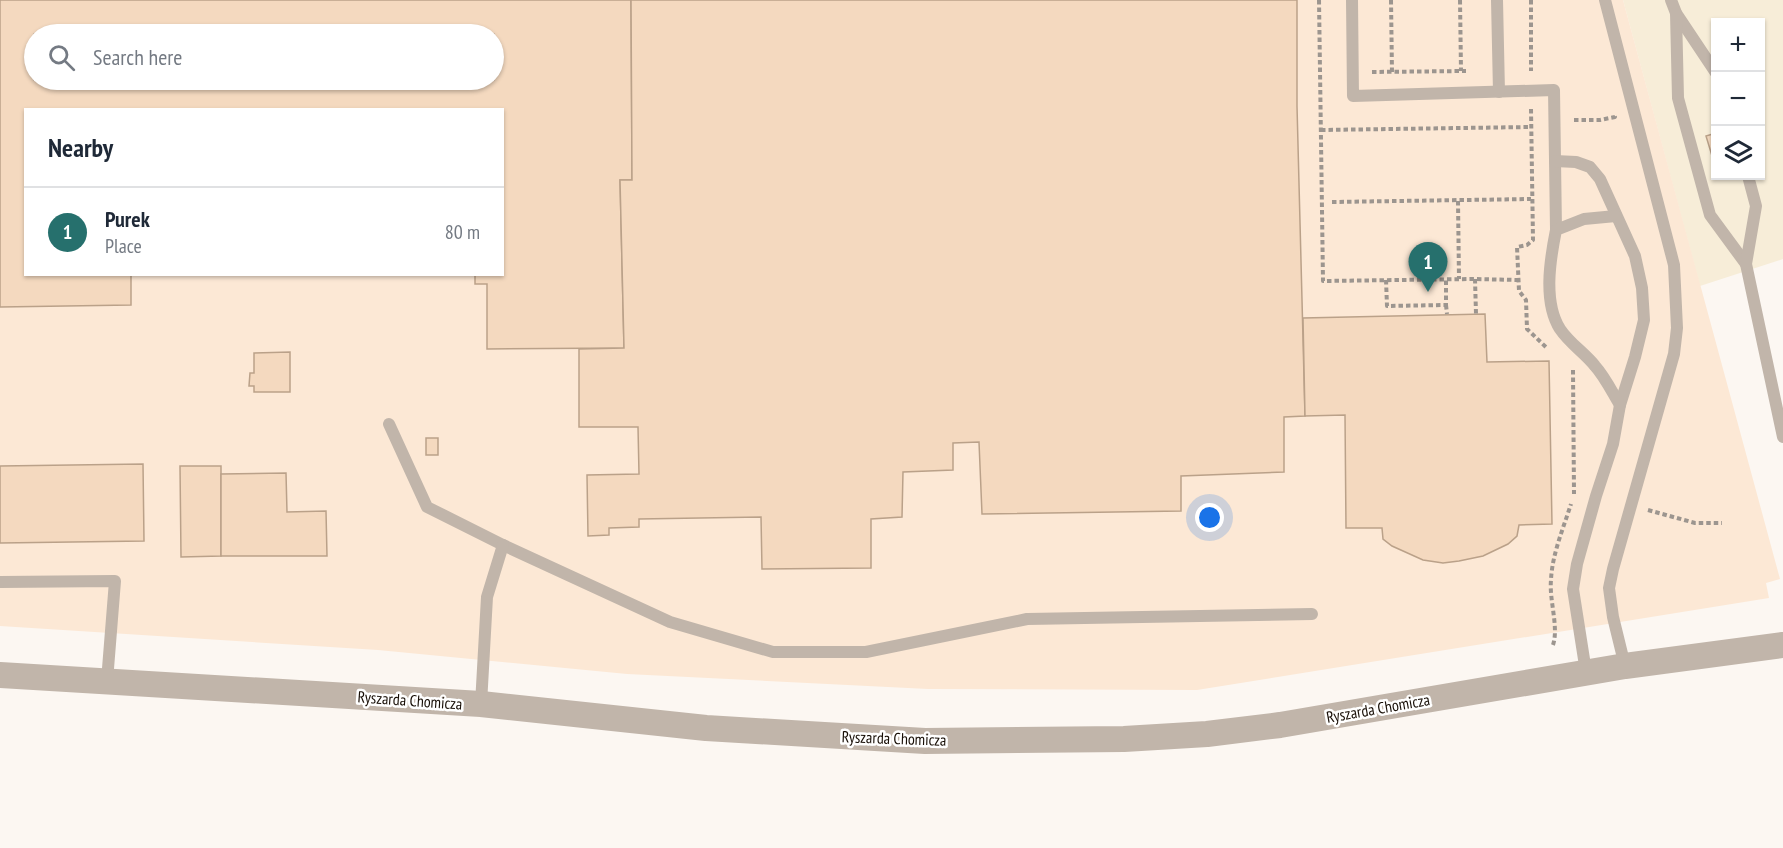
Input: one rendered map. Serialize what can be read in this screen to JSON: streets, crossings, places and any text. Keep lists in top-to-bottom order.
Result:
{
  "streets": {
    "street": ["Ryszarda Chomicza"]
  },
  "page": {
    "map_buttons": ["+", "−"],
    "search": "Search here",
    "heading": "Nearby",
    "list": [
      {
        "mark": "1",
        "name": "Purek",
        "note": "Place",
        "value": "80 m"
      }
    ],
    "pins": "1"
  }
}
